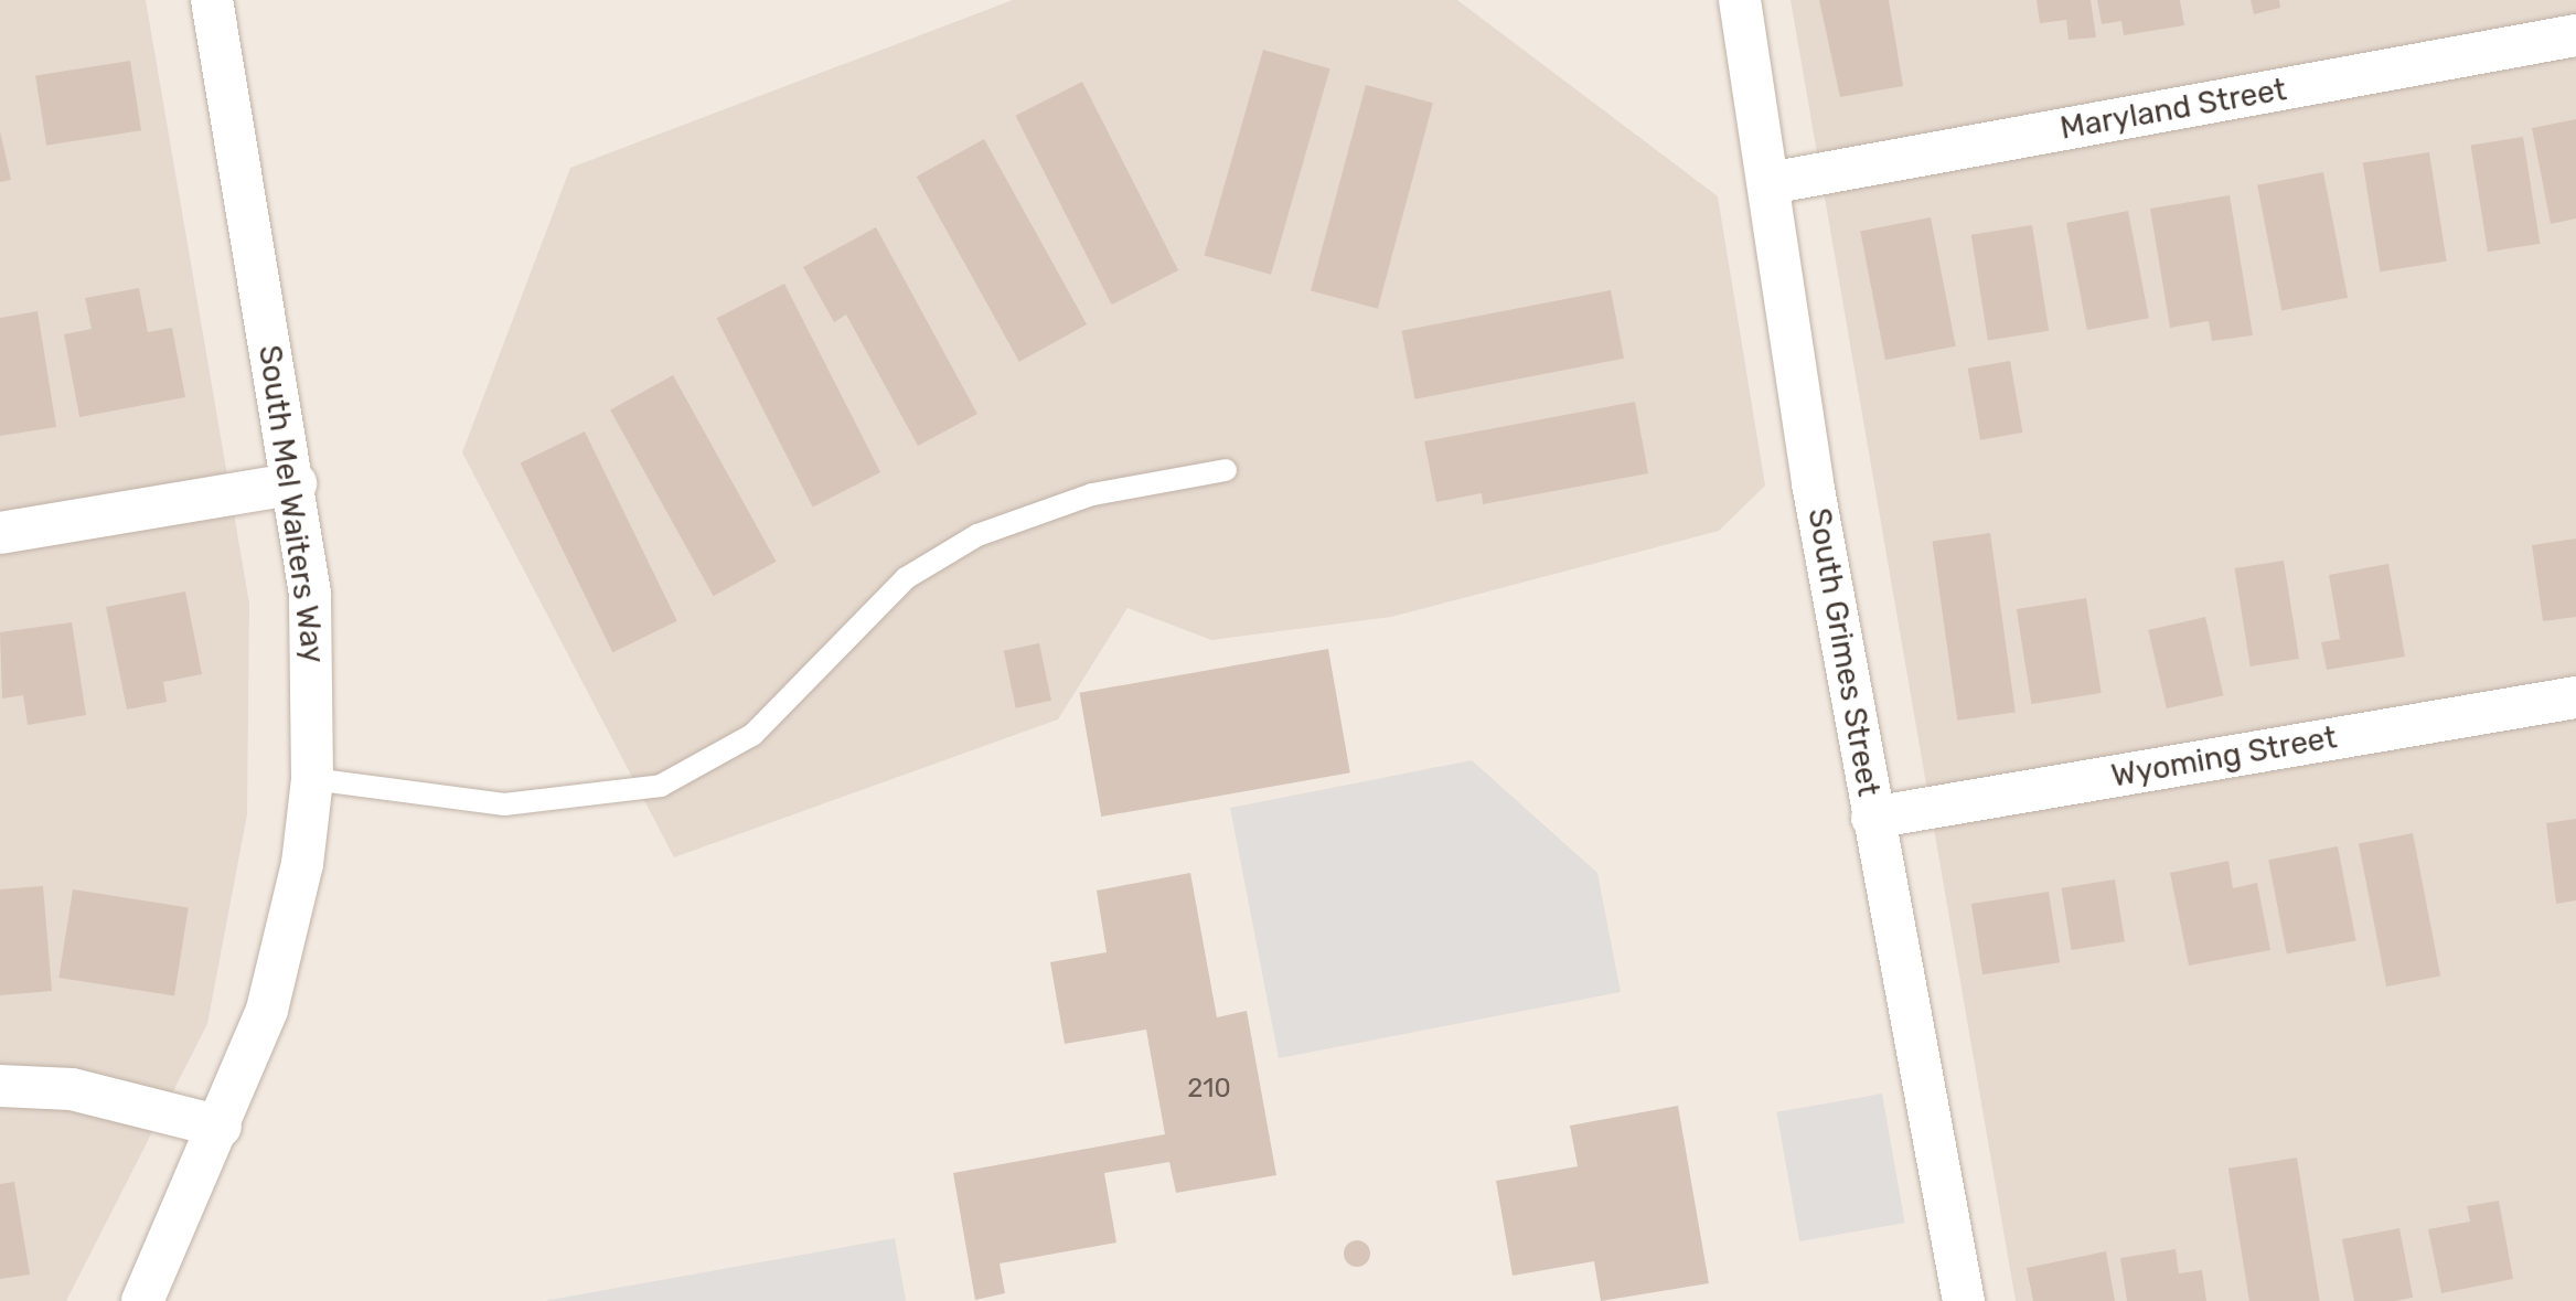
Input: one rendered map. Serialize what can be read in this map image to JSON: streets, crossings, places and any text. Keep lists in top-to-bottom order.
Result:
{
  "streets": {
    "street": [
      "Maryland Street",
      "South Mel Waiters Way",
      "South Grimes Street",
      "Wyoming Street"
    ]
  },
  "crossings": [
    ["Maryland Street", "South Grimes Street"],
    ["South Grimes Street", "Wyoming Street"]
  ],
  "house_numbers": ["210"]
}
